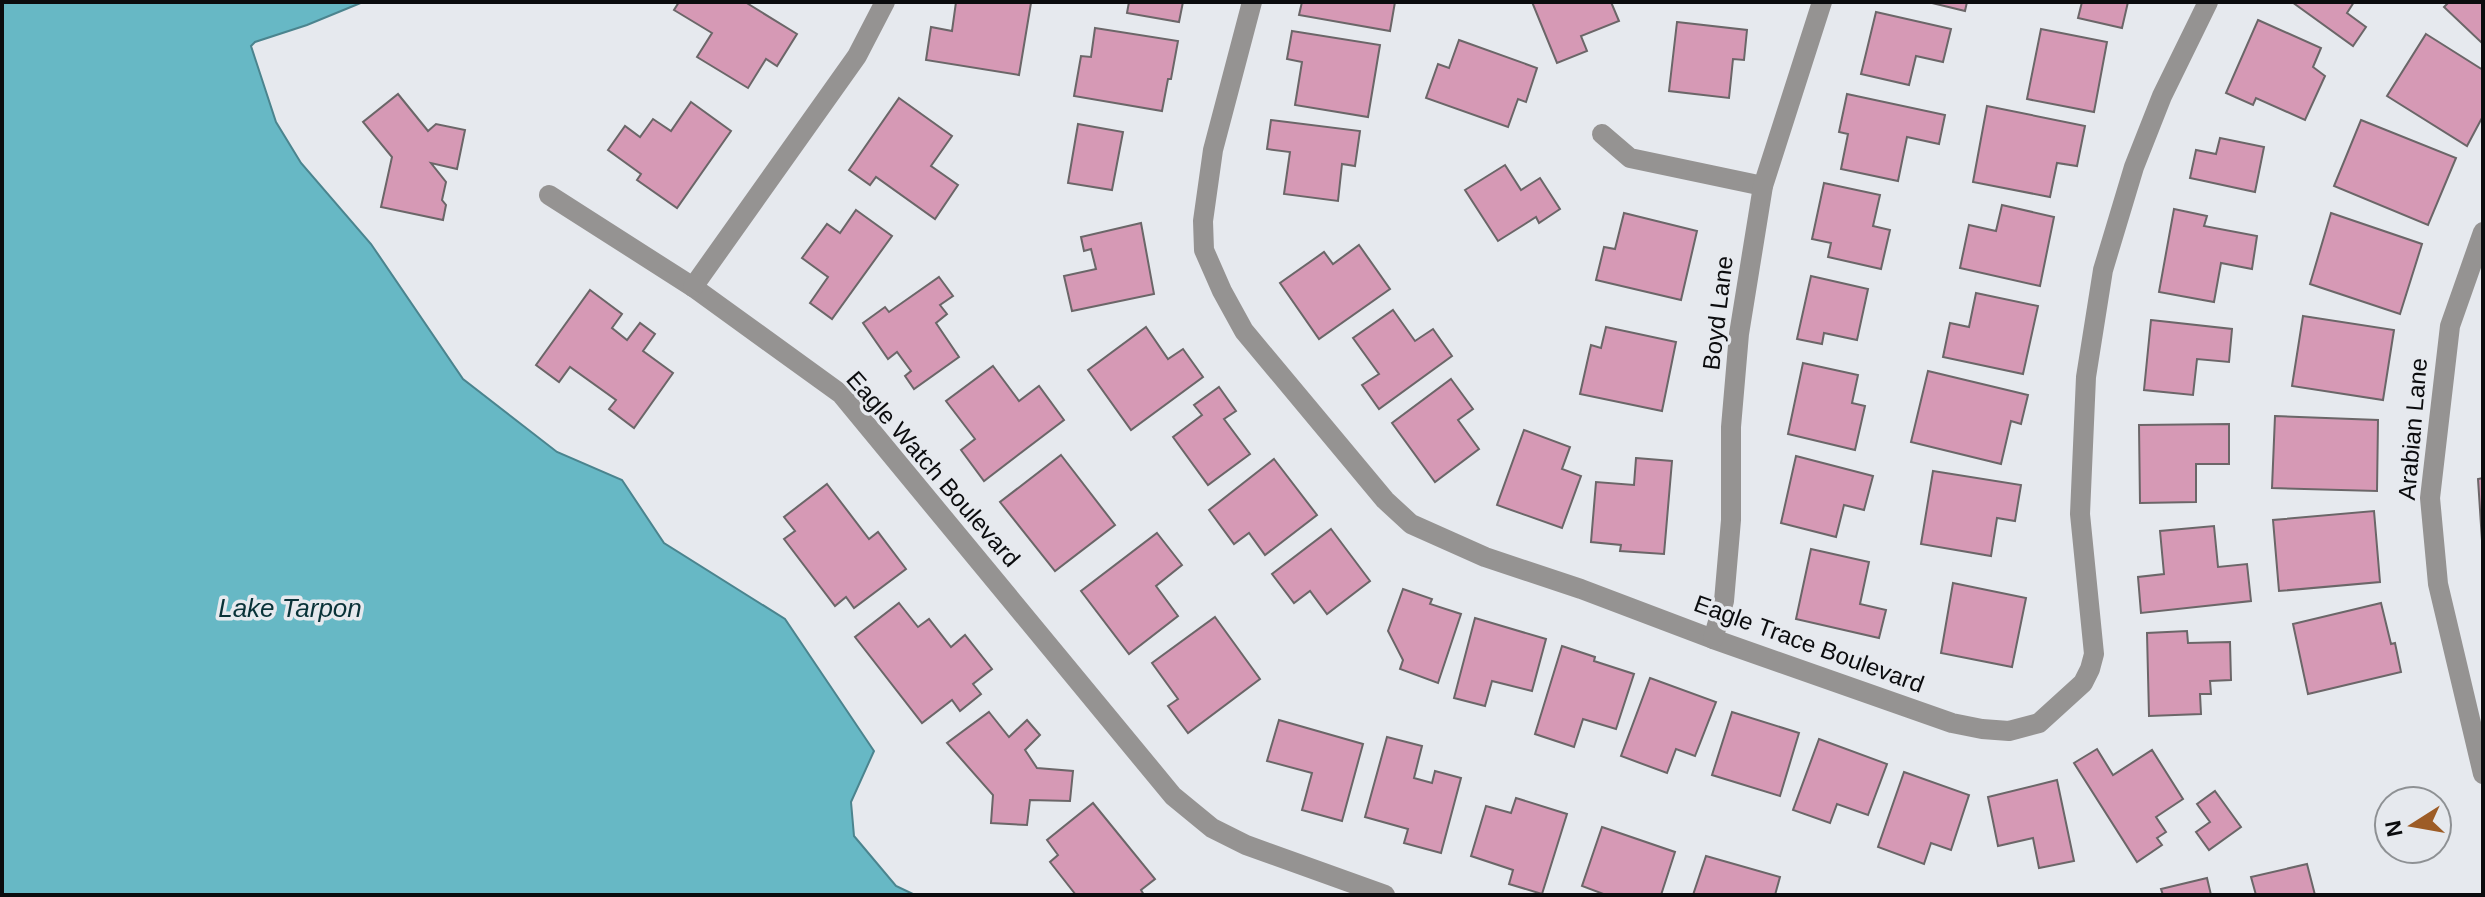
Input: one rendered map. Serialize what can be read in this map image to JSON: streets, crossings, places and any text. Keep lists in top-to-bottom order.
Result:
{
  "streets": {
    "street": [
      "Boyd Lane",
      "Arabian Lane",
      "Eagle Watch Boulevard",
      "Eagle Trace Boulevard"
    ]
  },
  "crossings": [
    ["Boyd Lane", "Eagle Trace Boulevard"]
  ],
  "water": ["Lake Tarpon"],
  "north": "left"
}
